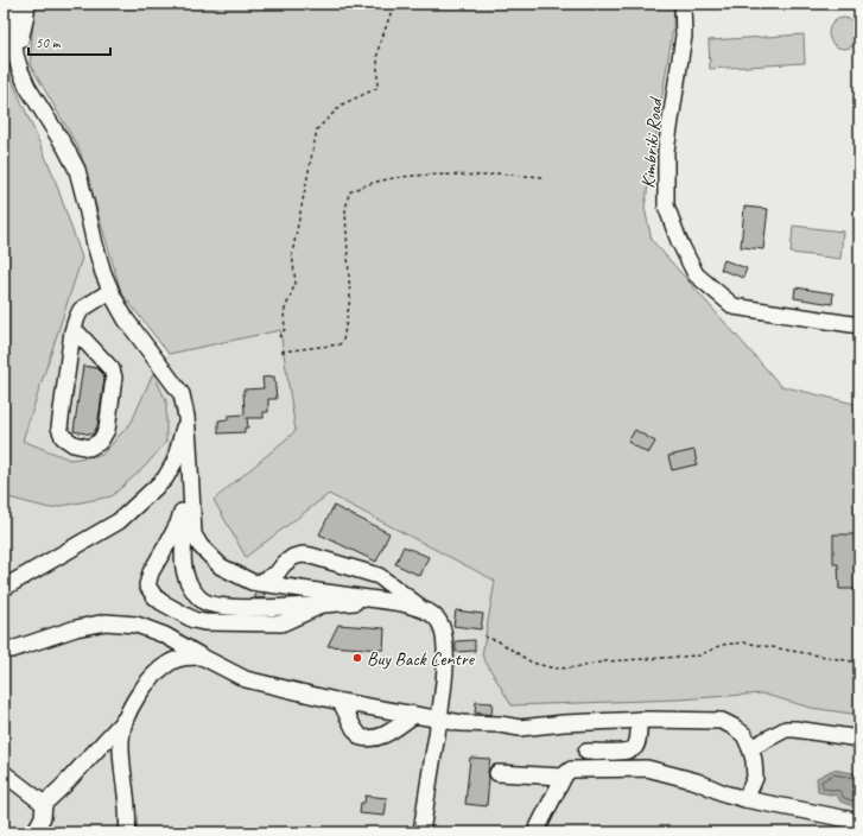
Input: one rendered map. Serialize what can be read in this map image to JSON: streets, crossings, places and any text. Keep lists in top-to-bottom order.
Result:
{
  "streets": {
    "street": ["Kimbriki Road"]
  },
  "places": ["Buy Back Centre"],
  "scale_bar": "50 m"
}
